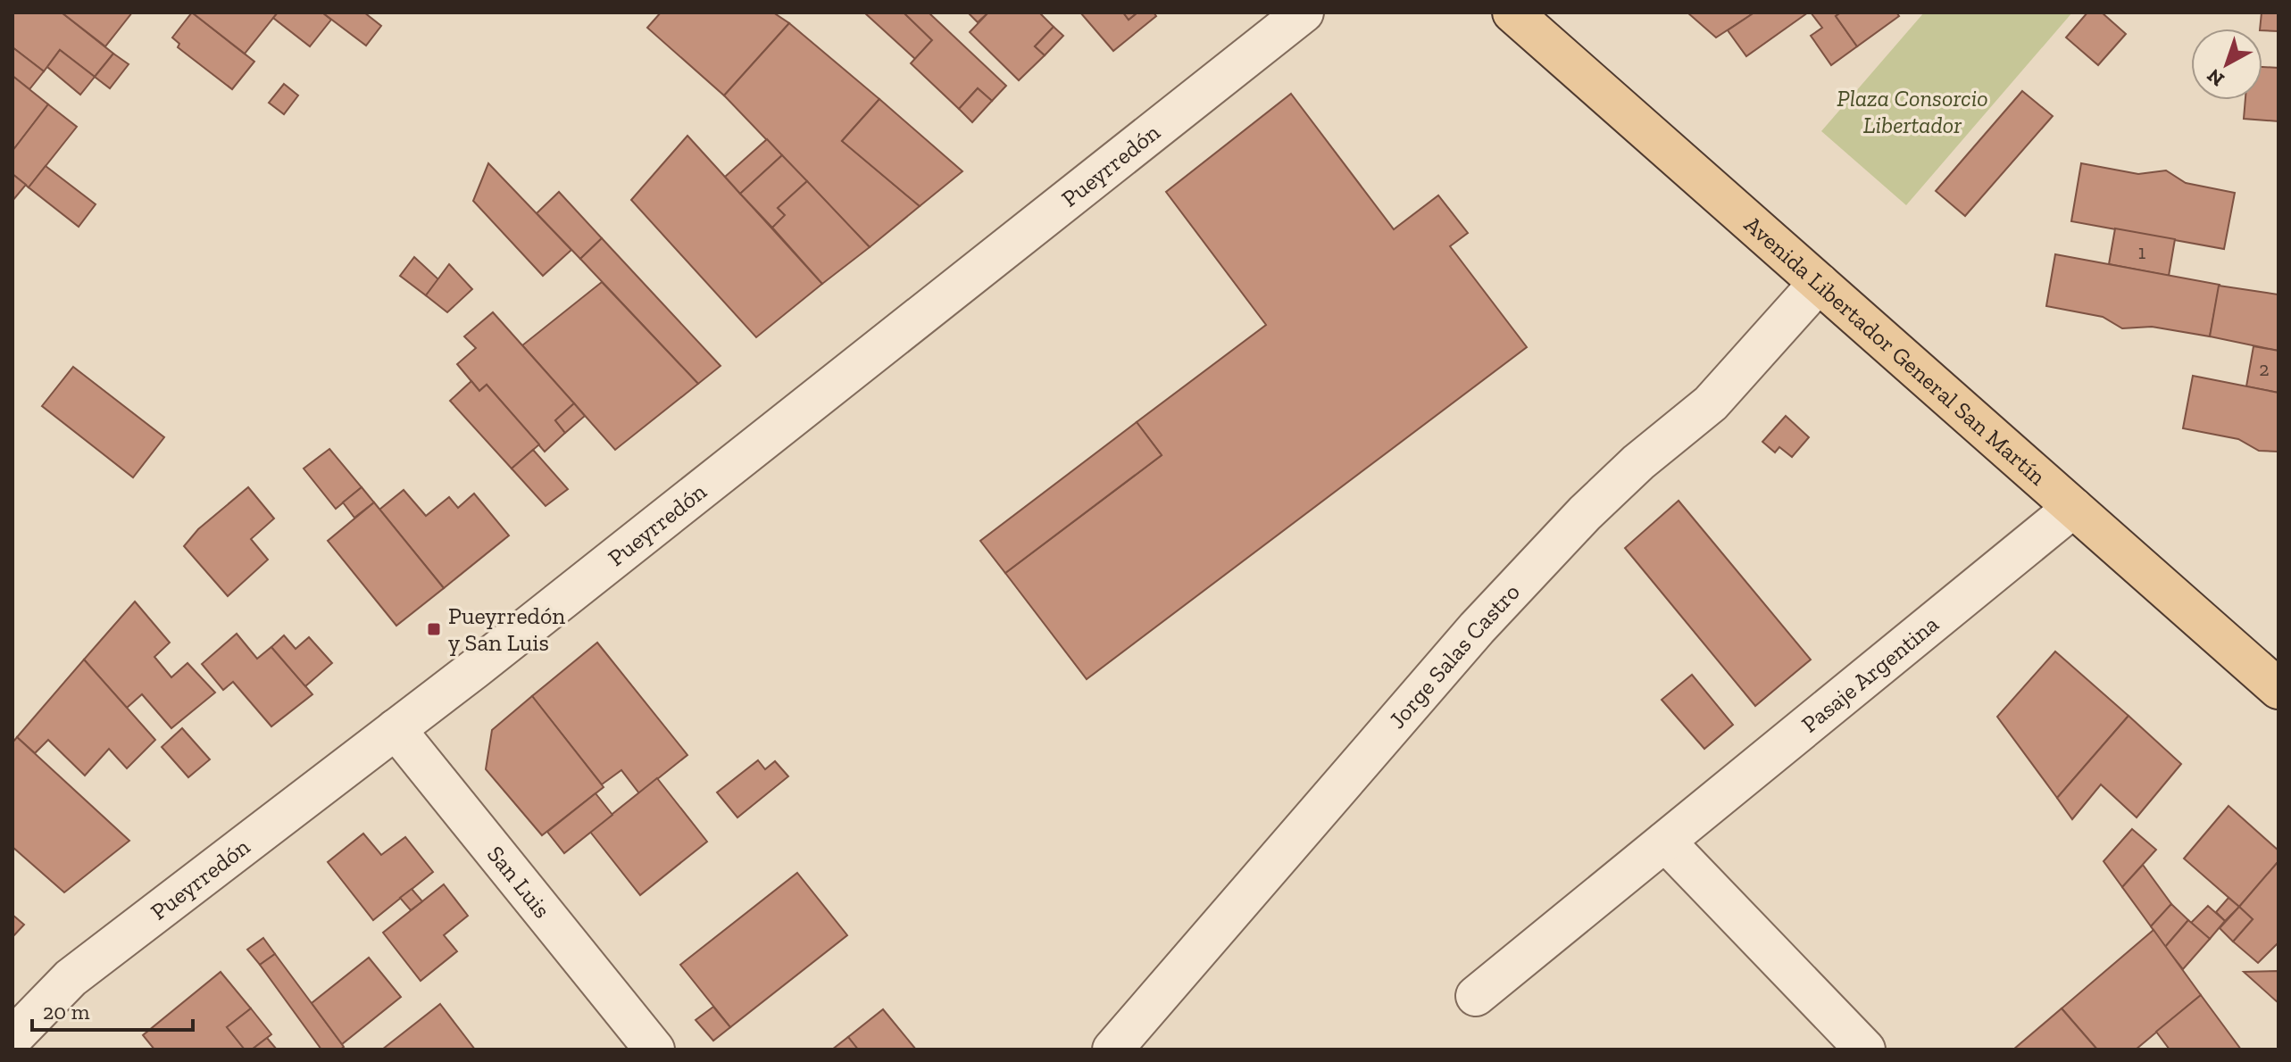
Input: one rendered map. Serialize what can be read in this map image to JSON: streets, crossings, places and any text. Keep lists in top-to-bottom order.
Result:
{
  "streets": {
    "main road": ["Avenida Libertador General San Martín"],
    "street": [
      "Pueyrredón",
      "Jorge Salas Castro",
      "Pasaje Argentina",
      "San Luis"
    ]
  },
  "crossings": [
    ["Pueyrredón", "San Luis"],
    ["Avenida Libertador General San Martín", "Jorge Salas Castro"],
    ["Avenida Libertador General San Martín", "Pasaje Argentina"]
  ],
  "parks": ["Plaza Consorcio Libertador"],
  "places": {
    "transit": ["Pueyrredón y San Luis"]
  },
  "house_numbers": ["1", "2"],
  "scale_bar": "20 m",
  "north": "bottom left"
}
